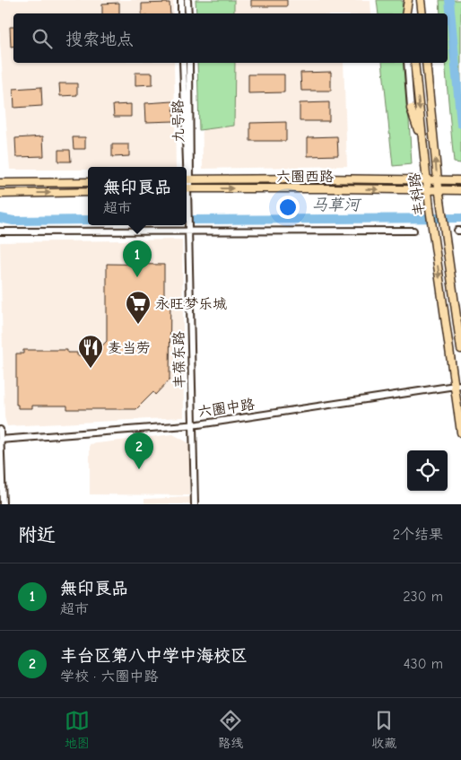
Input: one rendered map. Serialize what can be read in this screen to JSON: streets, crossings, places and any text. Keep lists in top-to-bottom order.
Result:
{
  "streets": {
    "main road": ["六圈西路", "丰科路"],
    "street": ["九号路", "丰葆东路", "六圈中路"]
  },
  "crossings": [
    ["九号路", "六圈西路"],
    ["六圈西路", "丰科路"],
    ["丰科路", "六圈中路"],
    ["丰葆东路", "六圈中路"]
  ],
  "water": ["马草河"],
  "places": {
    "supermarket": ["永旺梦乐城"],
    "restaurant": ["麦当劳"]
  },
  "page": {
    "search": "搜索地点",
    "popup": ["無印良品", "超市"],
    "pins": ["1", "2"],
    "heading": ["附近", "2个结果"],
    "list": [
      {
        "mark": "1",
        "name": "無印良品",
        "note": "超市",
        "value": "230 m"
      },
      {
        "mark": "2",
        "name": "丰台区第八中学中海校区",
        "note": "学校 · 六圈中路",
        "value": "430 m"
      }
    ],
    "nav": ["地图", "路线", "收藏"]
  }
}
